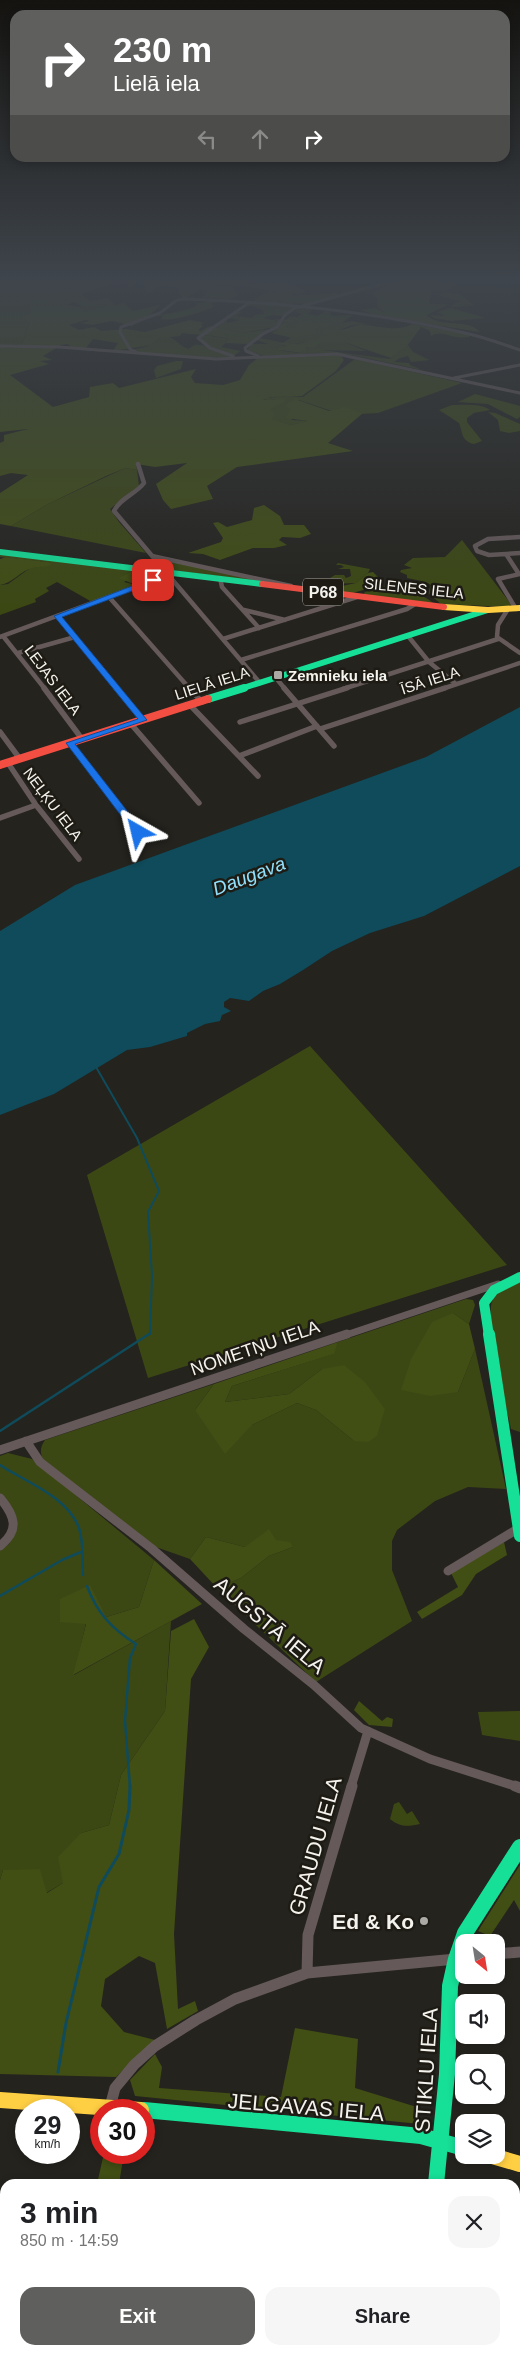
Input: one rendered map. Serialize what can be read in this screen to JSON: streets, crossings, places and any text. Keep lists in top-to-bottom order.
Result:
{
  "streets": {
    "street": [
      "SILENES IELA",
      "P68",
      "LEJAS IELA",
      "ĪSĀ IELA",
      "LIELĀ IELA",
      "NEĻĶU IELA",
      "NOMETŅU IELA",
      "AUGSTĀ IELA",
      "GRAUDU IELA",
      "STIKLU IELA",
      "JELGAVAS IELA"
    ]
  },
  "crossings": [
    ["SILENES IELA", "P68"],
    ["SILENES IELA", "LIELĀ IELA"],
    ["LEJAS IELA", "LIELĀ IELA"],
    ["LIELĀ IELA", "NEĻĶU IELA"],
    ["NOMETŅU IELA", "AUGSTĀ IELA"],
    ["AUGSTĀ IELA", "GRAUDU IELA"],
    ["STIKLU IELA", "JELGAVAS IELA"]
  ],
  "water": ["Daugava"],
  "places": {
    "transit": ["Zemnieku iela"],
    "other": ["Ed & Ko"]
  },
  "north": "bottom right",
  "page": {
    "turn": ["230 m", "Lielā iela"],
    "speed": "29 km/h",
    "limit": "30",
    "heading": ["3 min", "850 m · 14:59"],
    "buttons": ["Exit", "Share"]
  }
}
